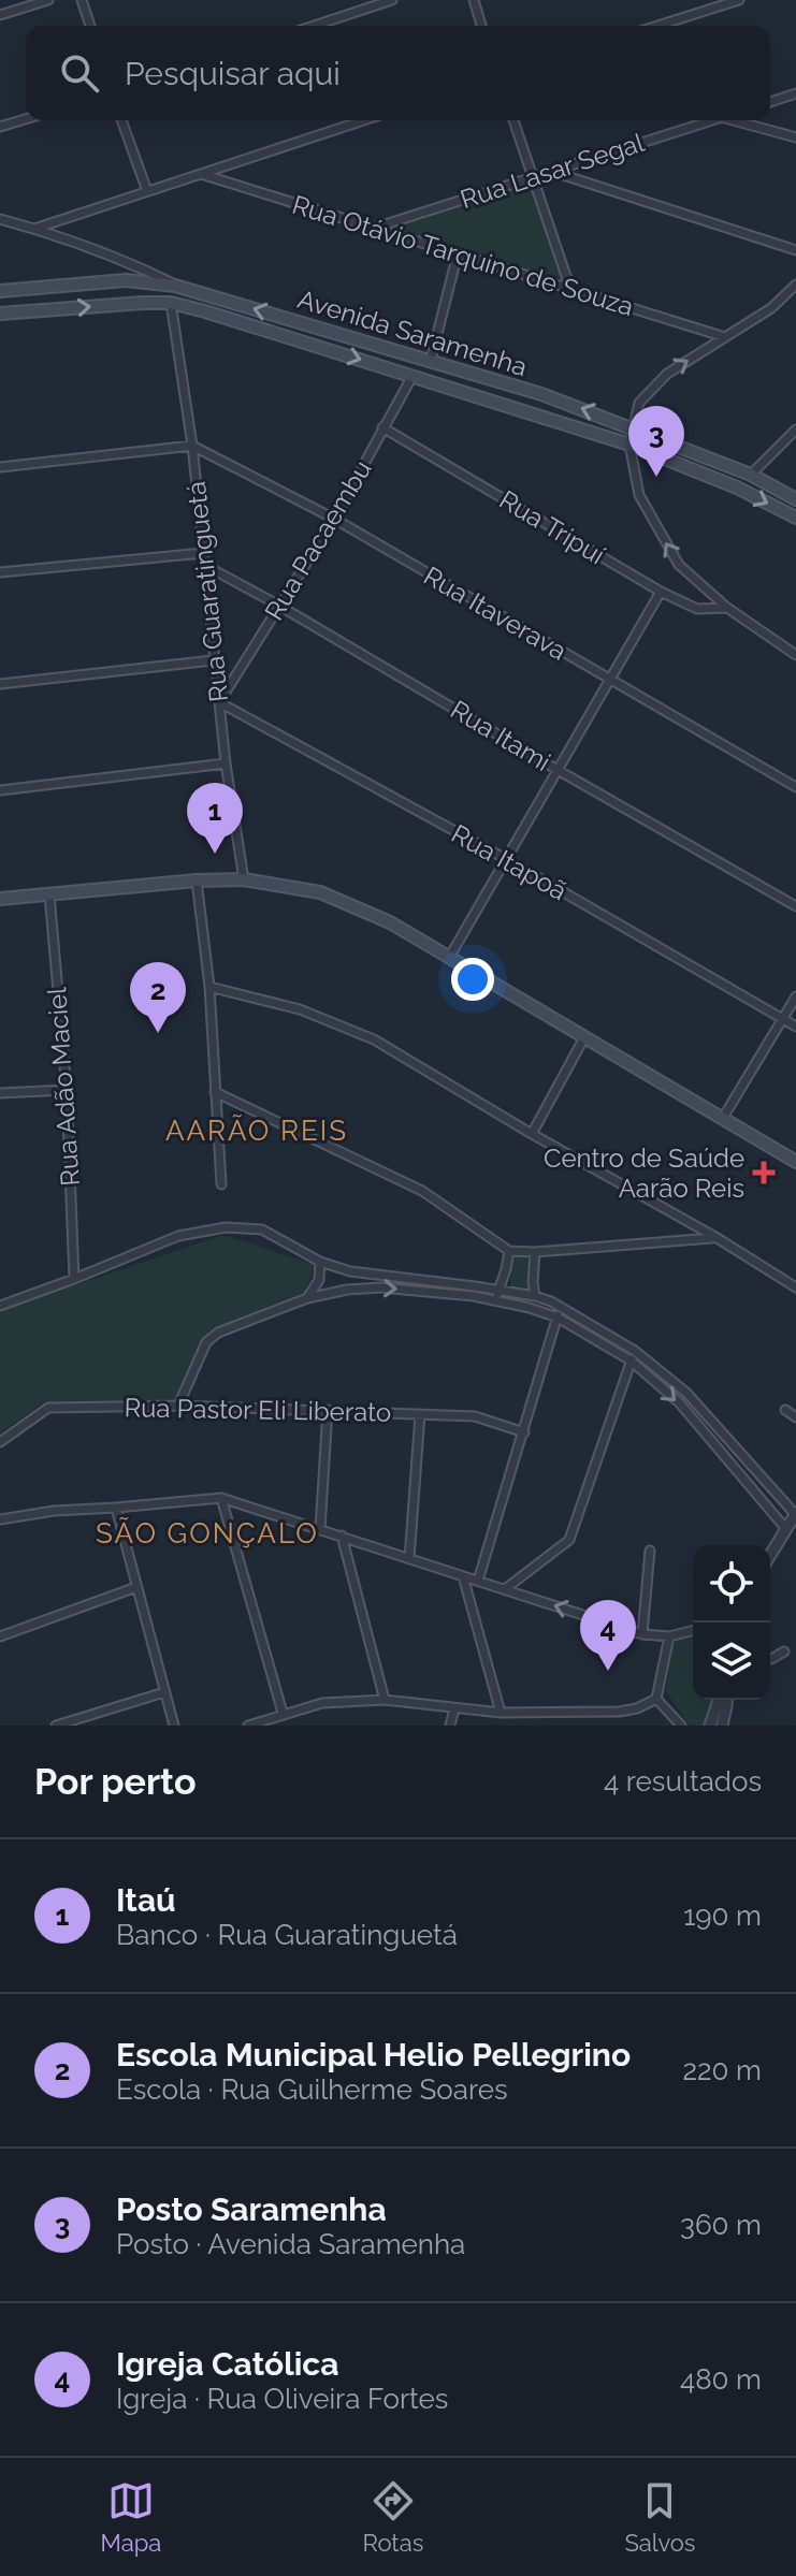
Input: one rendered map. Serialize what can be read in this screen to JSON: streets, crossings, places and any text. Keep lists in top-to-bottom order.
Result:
{
  "streets": {
    "main road": ["Avenida Saramenha"],
    "street": [
      "Rua Lasar Segal",
      "Rua Otávio Tarquino de Souza",
      "Rua Tripuí",
      "Rua Pacaembu",
      "Rua Guaratinguetá",
      "Rua Itaverava",
      "Rua Itami",
      "Rua Itapoã",
      "Rua Adão Maciel",
      "Rua Pastor Eli Liberato"
    ]
  },
  "crossings": [
    ["Rua Lasar Segal", "Rua Otávio Tarquino de Souza"],
    ["Avenida Saramenha", "Rua Pacaembu"],
    ["Avenida Saramenha", "Rua Guaratinguetá"],
    ["Rua Tripuí", "Rua Pacaembu"],
    ["Rua Pacaembu", "Rua Guaratinguetá"],
    ["Rua Pacaembu", "Rua Itaverava"],
    ["Rua Pacaembu", "Rua Itami"],
    ["Rua Pacaembu", "Rua Itapoã"],
    ["Rua Guaratinguetá", "Rua Itaverava"],
    ["Rua Guaratinguetá", "Rua Itami"],
    ["Rua Guaratinguetá", "Rua Itapoã"]
  ],
  "districts": ["AARÃO REIS", "SÃO GONÇALO"],
  "places": {
    "health": ["Centro de Saúde Aarão Reis"]
  },
  "page": {
    "search": "Pesquisar aqui",
    "pins": [
      "3",
      "1",
      "2",
      "4"
    ],
    "heading": ["Por perto", "4 resultados"],
    "list": [
      {
        "mark": "1",
        "name": "Itaú",
        "note": "Banco · Rua Guaratinguetá",
        "value": "190 m"
      },
      {
        "mark": "2",
        "name": "Escola Municipal Helio Pellegrino",
        "note": "Escola · Rua Guilherme Soares",
        "value": "220 m"
      },
      {
        "mark": "3",
        "name": "Posto Saramenha",
        "note": "Posto · Avenida Saramenha",
        "value": "360 m"
      },
      {
        "mark": "4",
        "name": "Igreja Católica",
        "note": "Igreja · Rua Oliveira Fortes",
        "value": "480 m"
      }
    ],
    "nav": ["Mapa", "Rotas", "Salvos"]
  }
}
